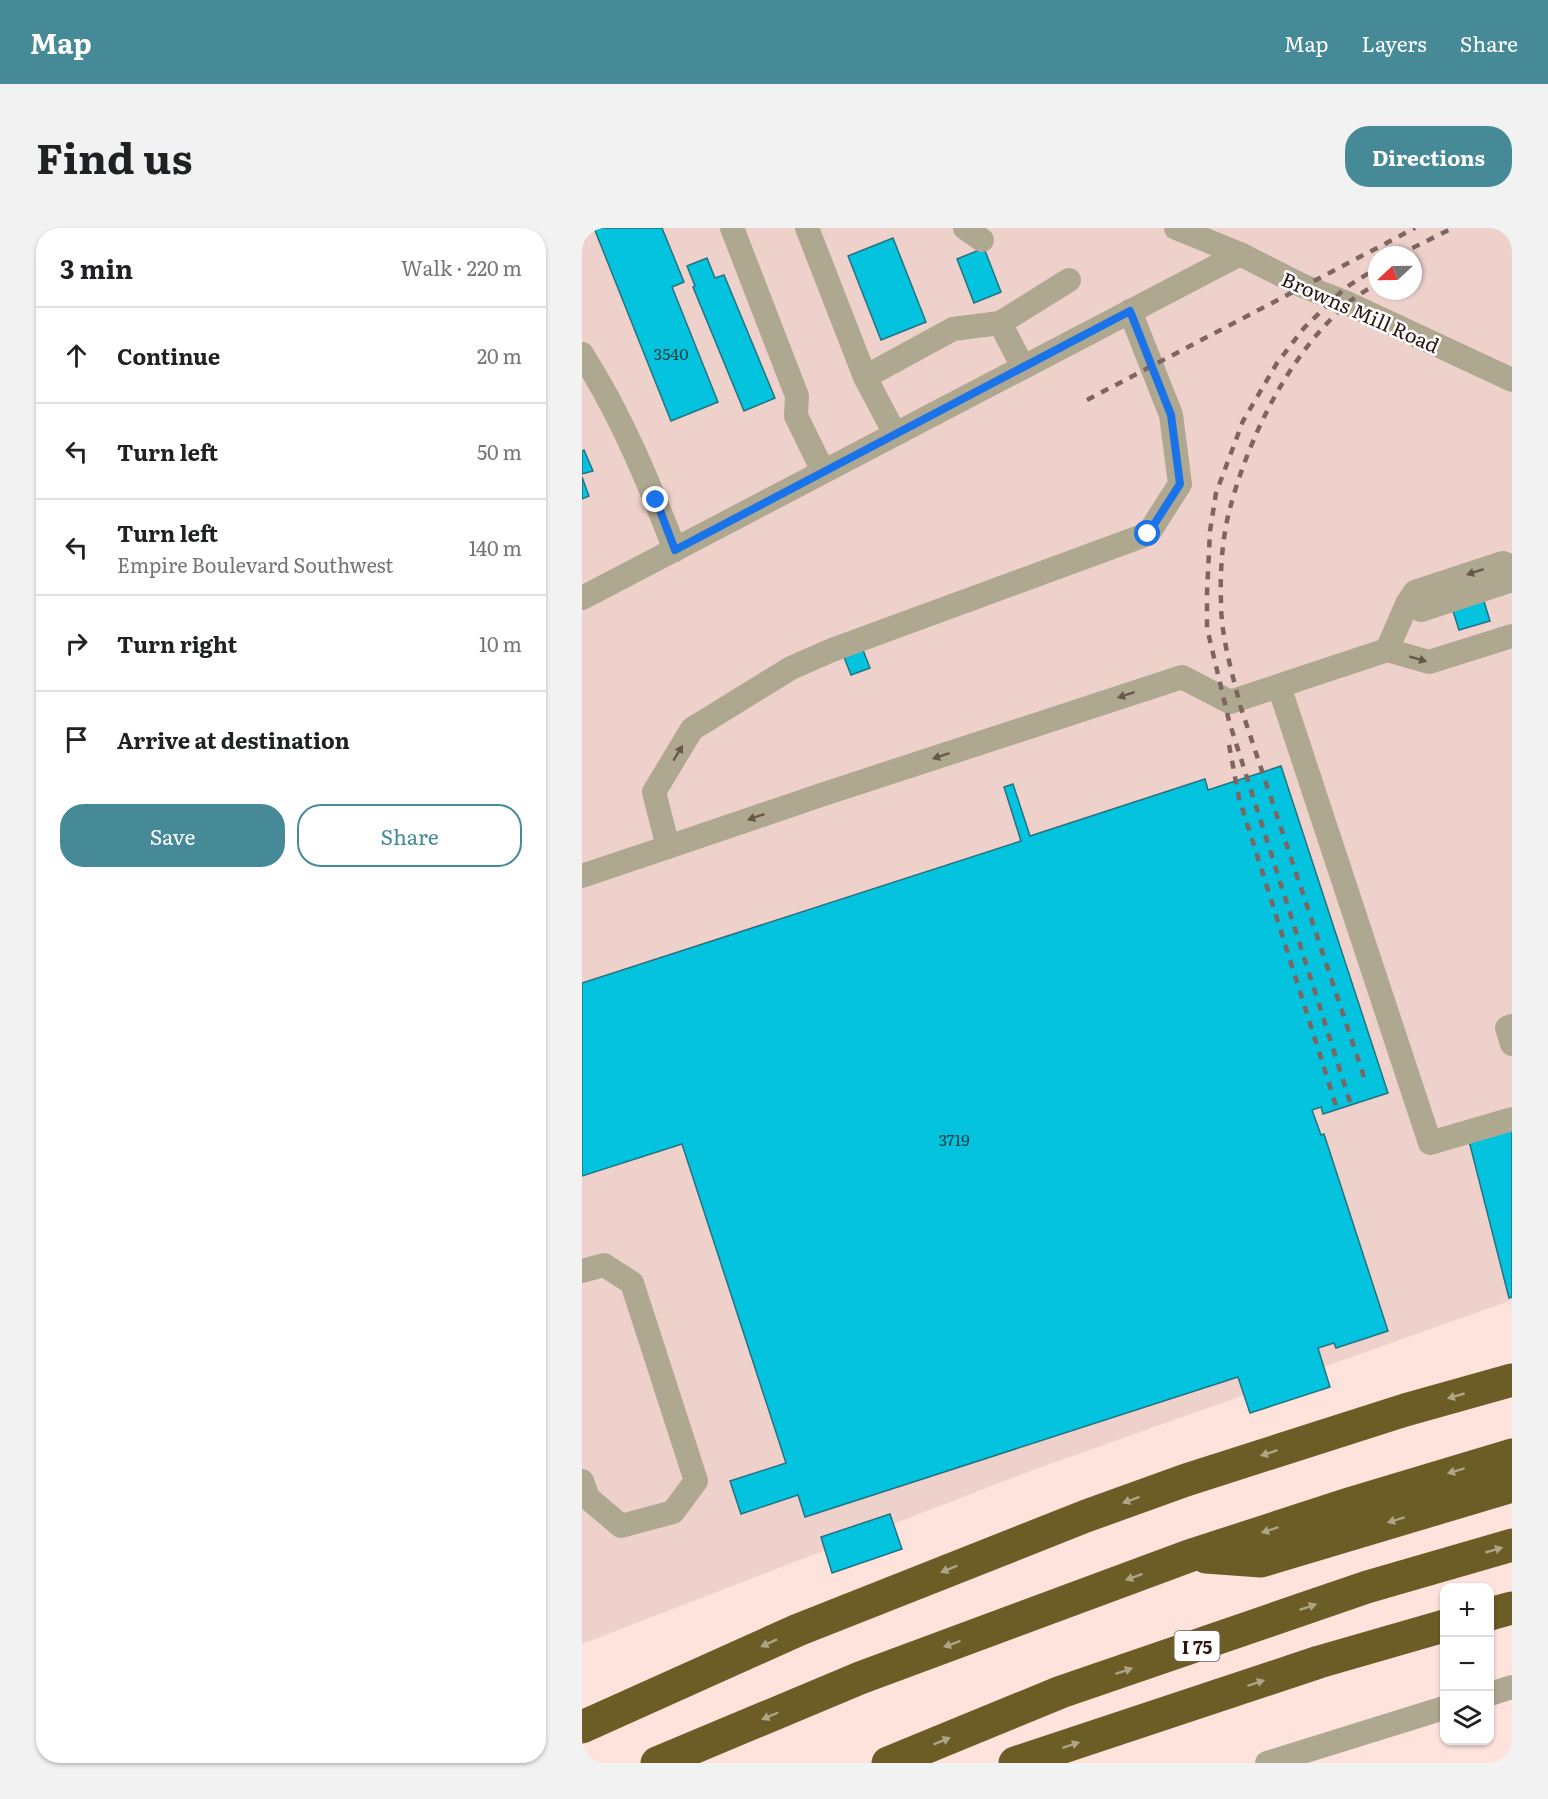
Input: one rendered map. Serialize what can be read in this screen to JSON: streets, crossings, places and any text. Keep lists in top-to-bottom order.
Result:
{
  "streets": {
    "highway": ["I 75"],
    "street": ["Browns Mill Road"]
  },
  "house_numbers": ["3540", "3719"],
  "north": "left",
  "page": {
    "header": "Map",
    "nav": ["Map", "Layers", "Share"],
    "title": "Find us",
    "buttons": [
      "Directions",
      ["Save", "Share"]
    ],
    "heading": ["3 min", "Walk · 220 m"],
    "list": [
      ["Continue", "20 m"],
      ["Turn left", "50 m"],
      ["Turn left", "Empire Boulevard Southwest", "140 m"],
      ["Turn right", "10 m"],
      "Arrive at destination"
    ],
    "map_buttons": ["+", "−"]
  }
}
